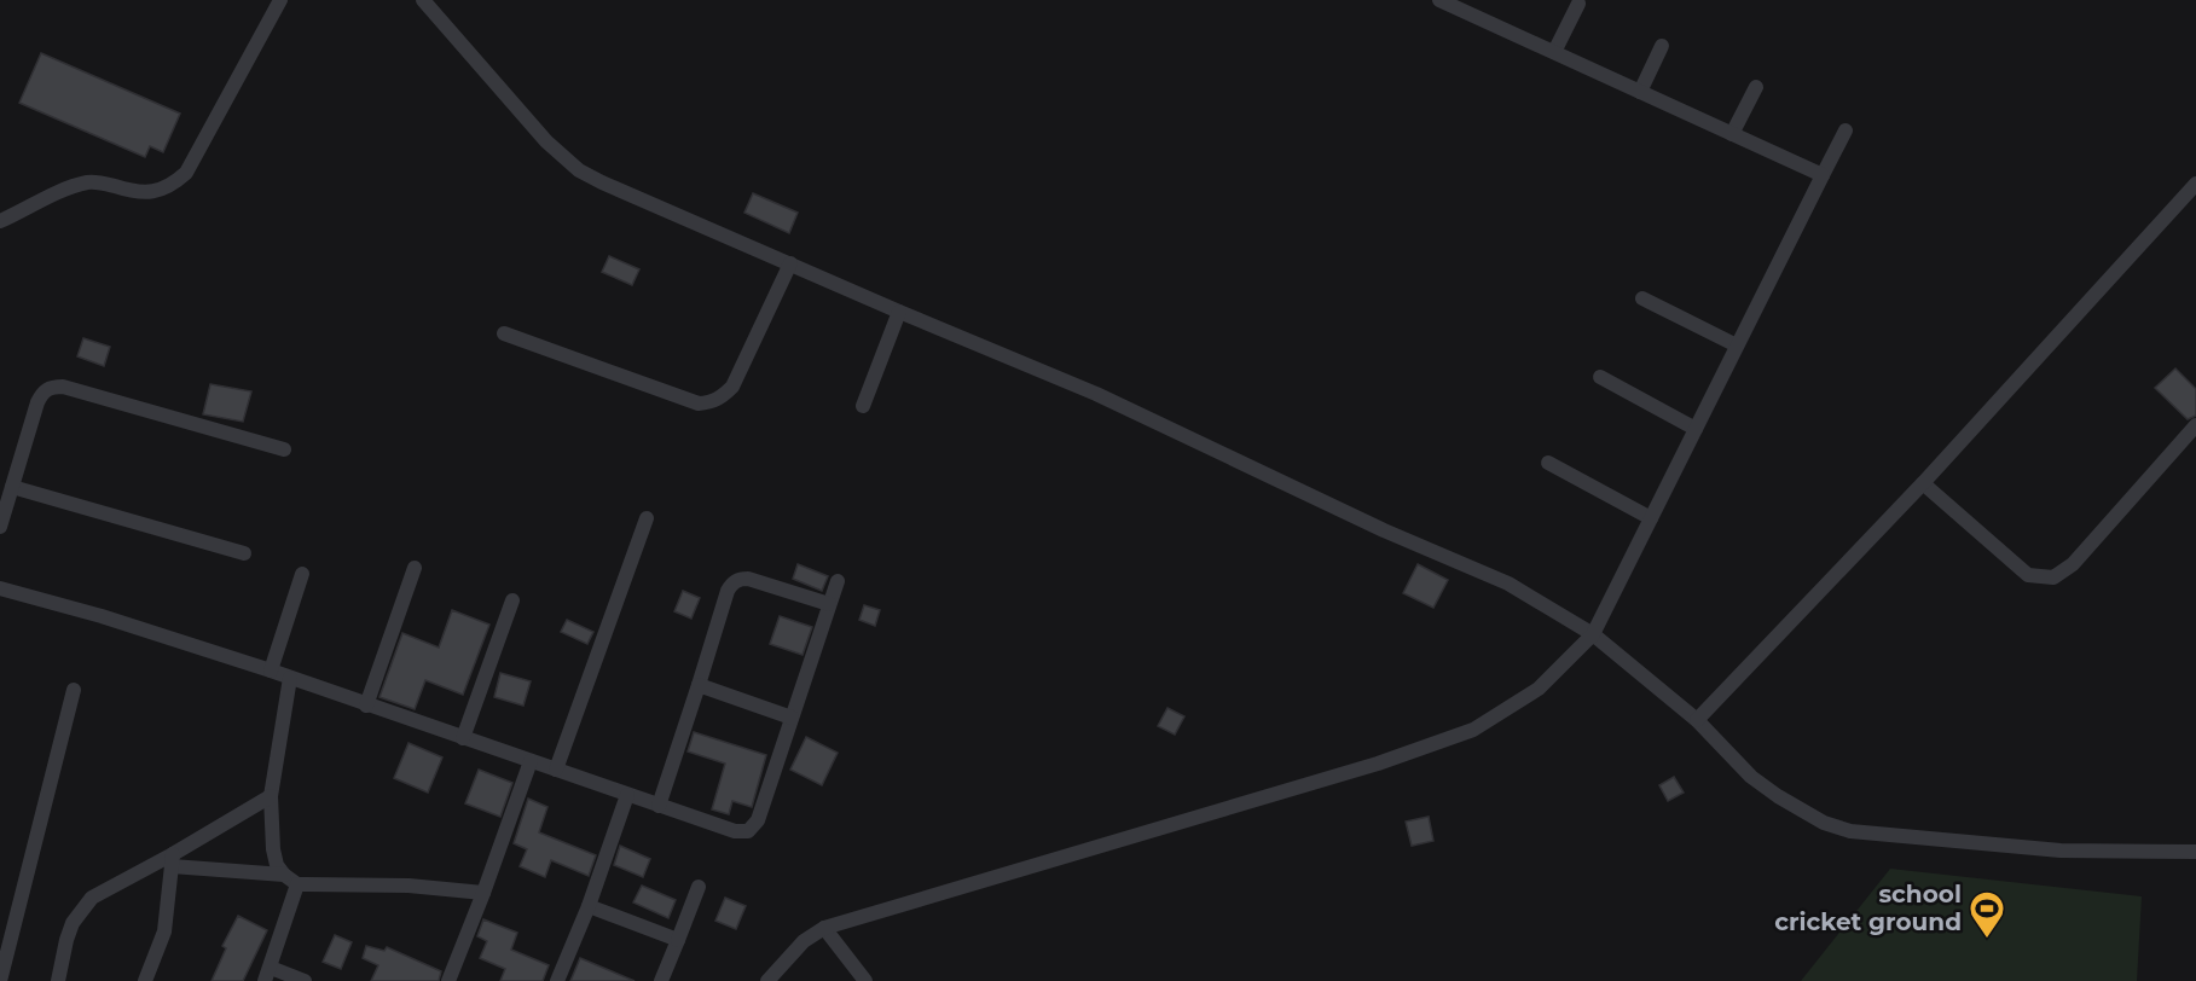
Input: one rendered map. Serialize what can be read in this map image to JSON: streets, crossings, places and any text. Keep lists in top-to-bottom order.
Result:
{
  "places": {
    "sports": ["school cricket ground"]
  }
}
